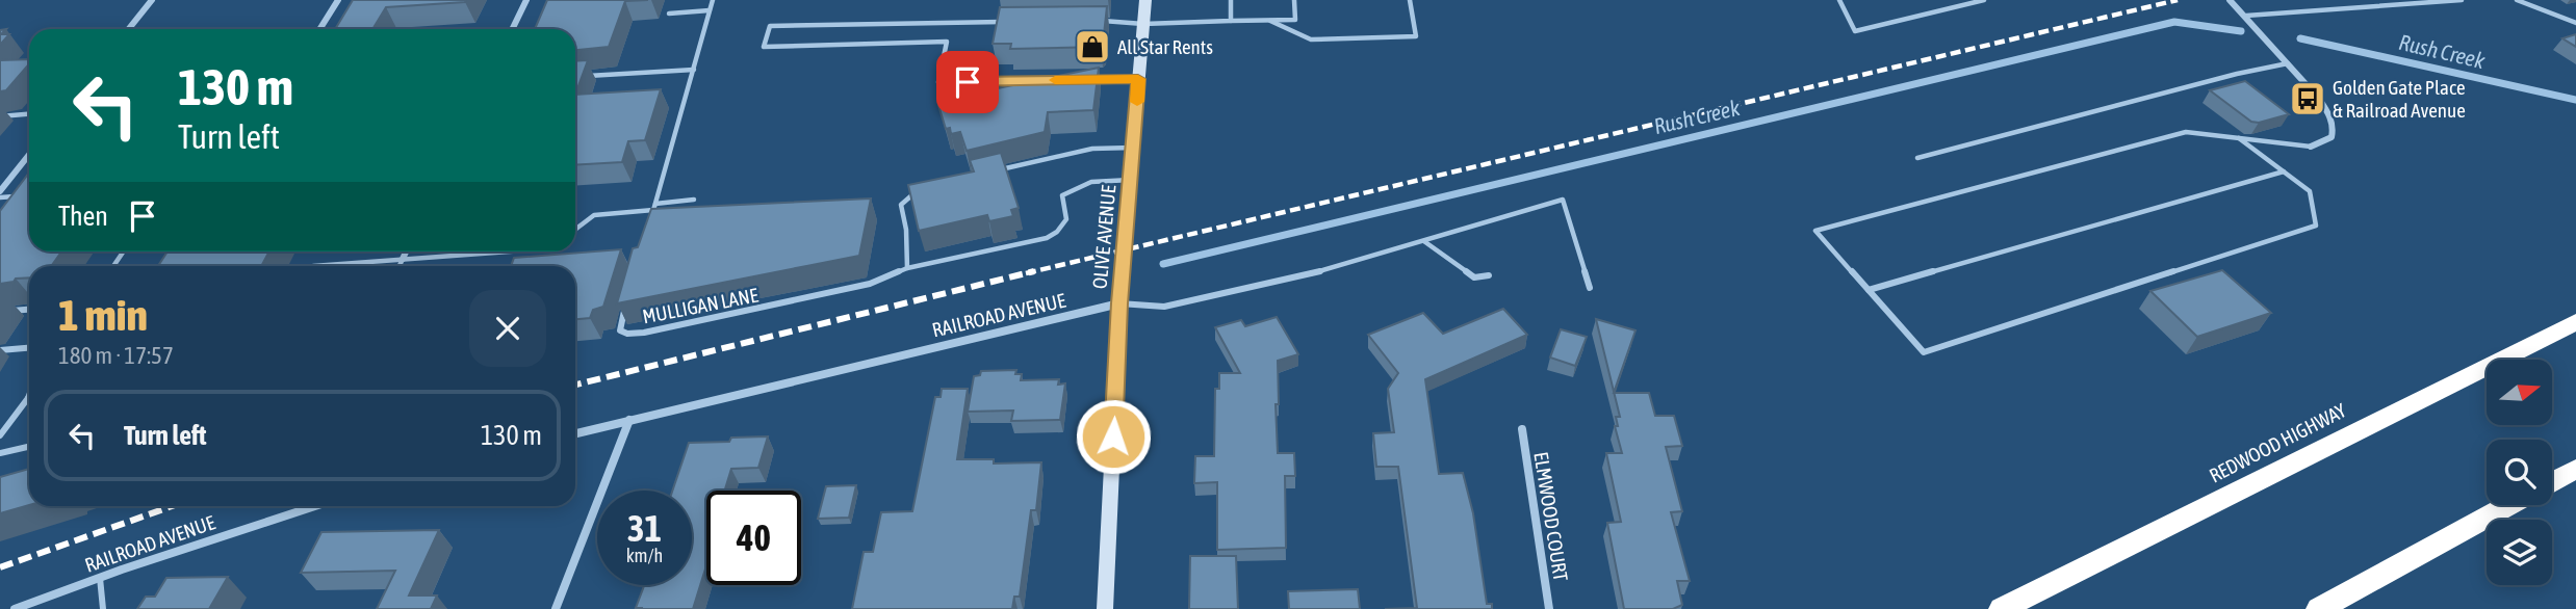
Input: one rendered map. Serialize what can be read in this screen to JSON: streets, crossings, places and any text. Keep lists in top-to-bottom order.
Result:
{
  "streets": {
    "highway": ["REDWOOD HIGHWAY"],
    "street": ["OLIVE AVENUE", "RAILROAD AVENUE", "ELMWOOD COURT"],
    "lane": ["MULLIGAN LANE"]
  },
  "crossings": [
    ["OLIVE AVENUE", "RAILROAD AVENUE"]
  ],
  "water": ["Rush Creek"],
  "places": {
    "shop": ["All Star Rents"],
    "bus stop": ["Golden Gate Place & Railroad Avenue"]
  },
  "north": "right",
  "page": {
    "turn": ["130 m", "Turn left"],
    "then": "Then",
    "heading": ["1 min", "180 m · 17:57"],
    "list": [
      {
        "name": "Turn left",
        "value": "130 m"
      }
    ],
    "speed": "31 km/h",
    "limit": "40"
  }
}
